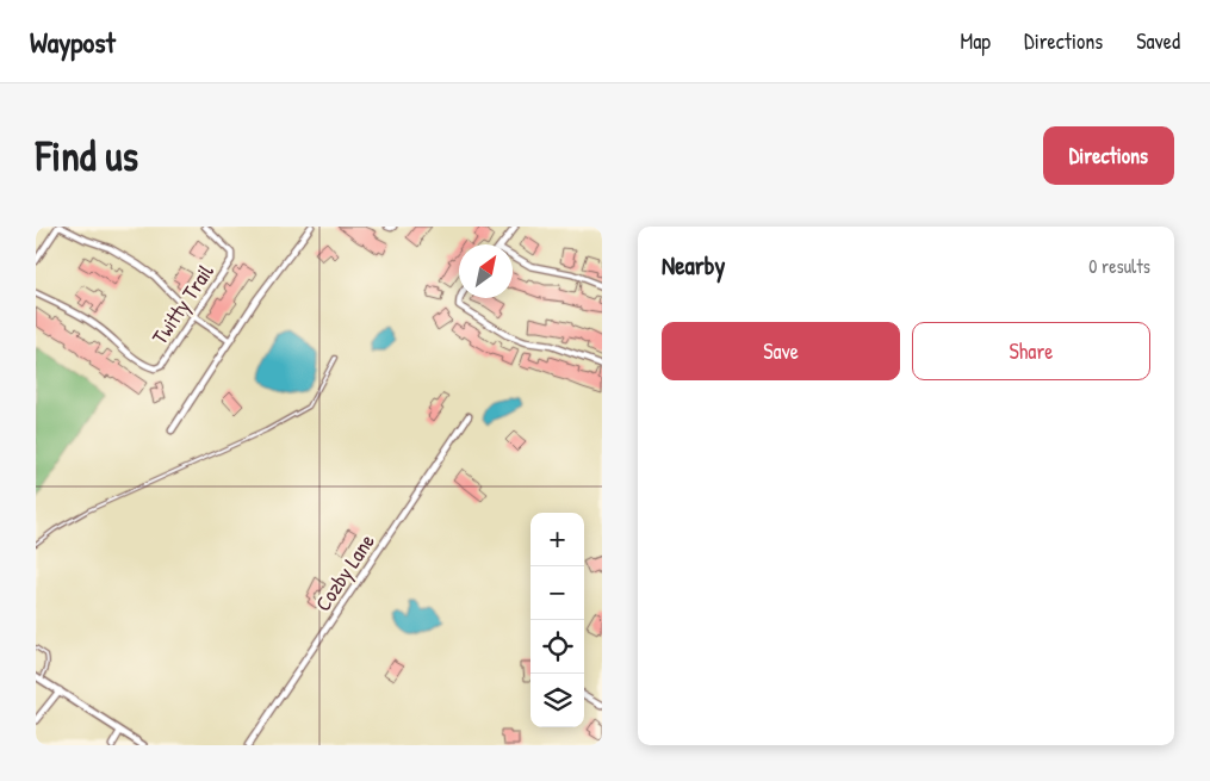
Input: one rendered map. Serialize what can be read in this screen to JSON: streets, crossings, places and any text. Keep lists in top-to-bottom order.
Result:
{
  "streets": {
    "street": ["Twitty Trail", "Cozby Lane"]
  },
  "north": "top right",
  "page": {
    "header": "Waypost",
    "nav": ["Map", "Directions", "Saved"],
    "buttons": [
      "Directions",
      ["Save", "Share"]
    ],
    "title": "Find us",
    "heading": ["Nearby", "0 results"],
    "map_buttons": ["+", "−"]
  }
}
